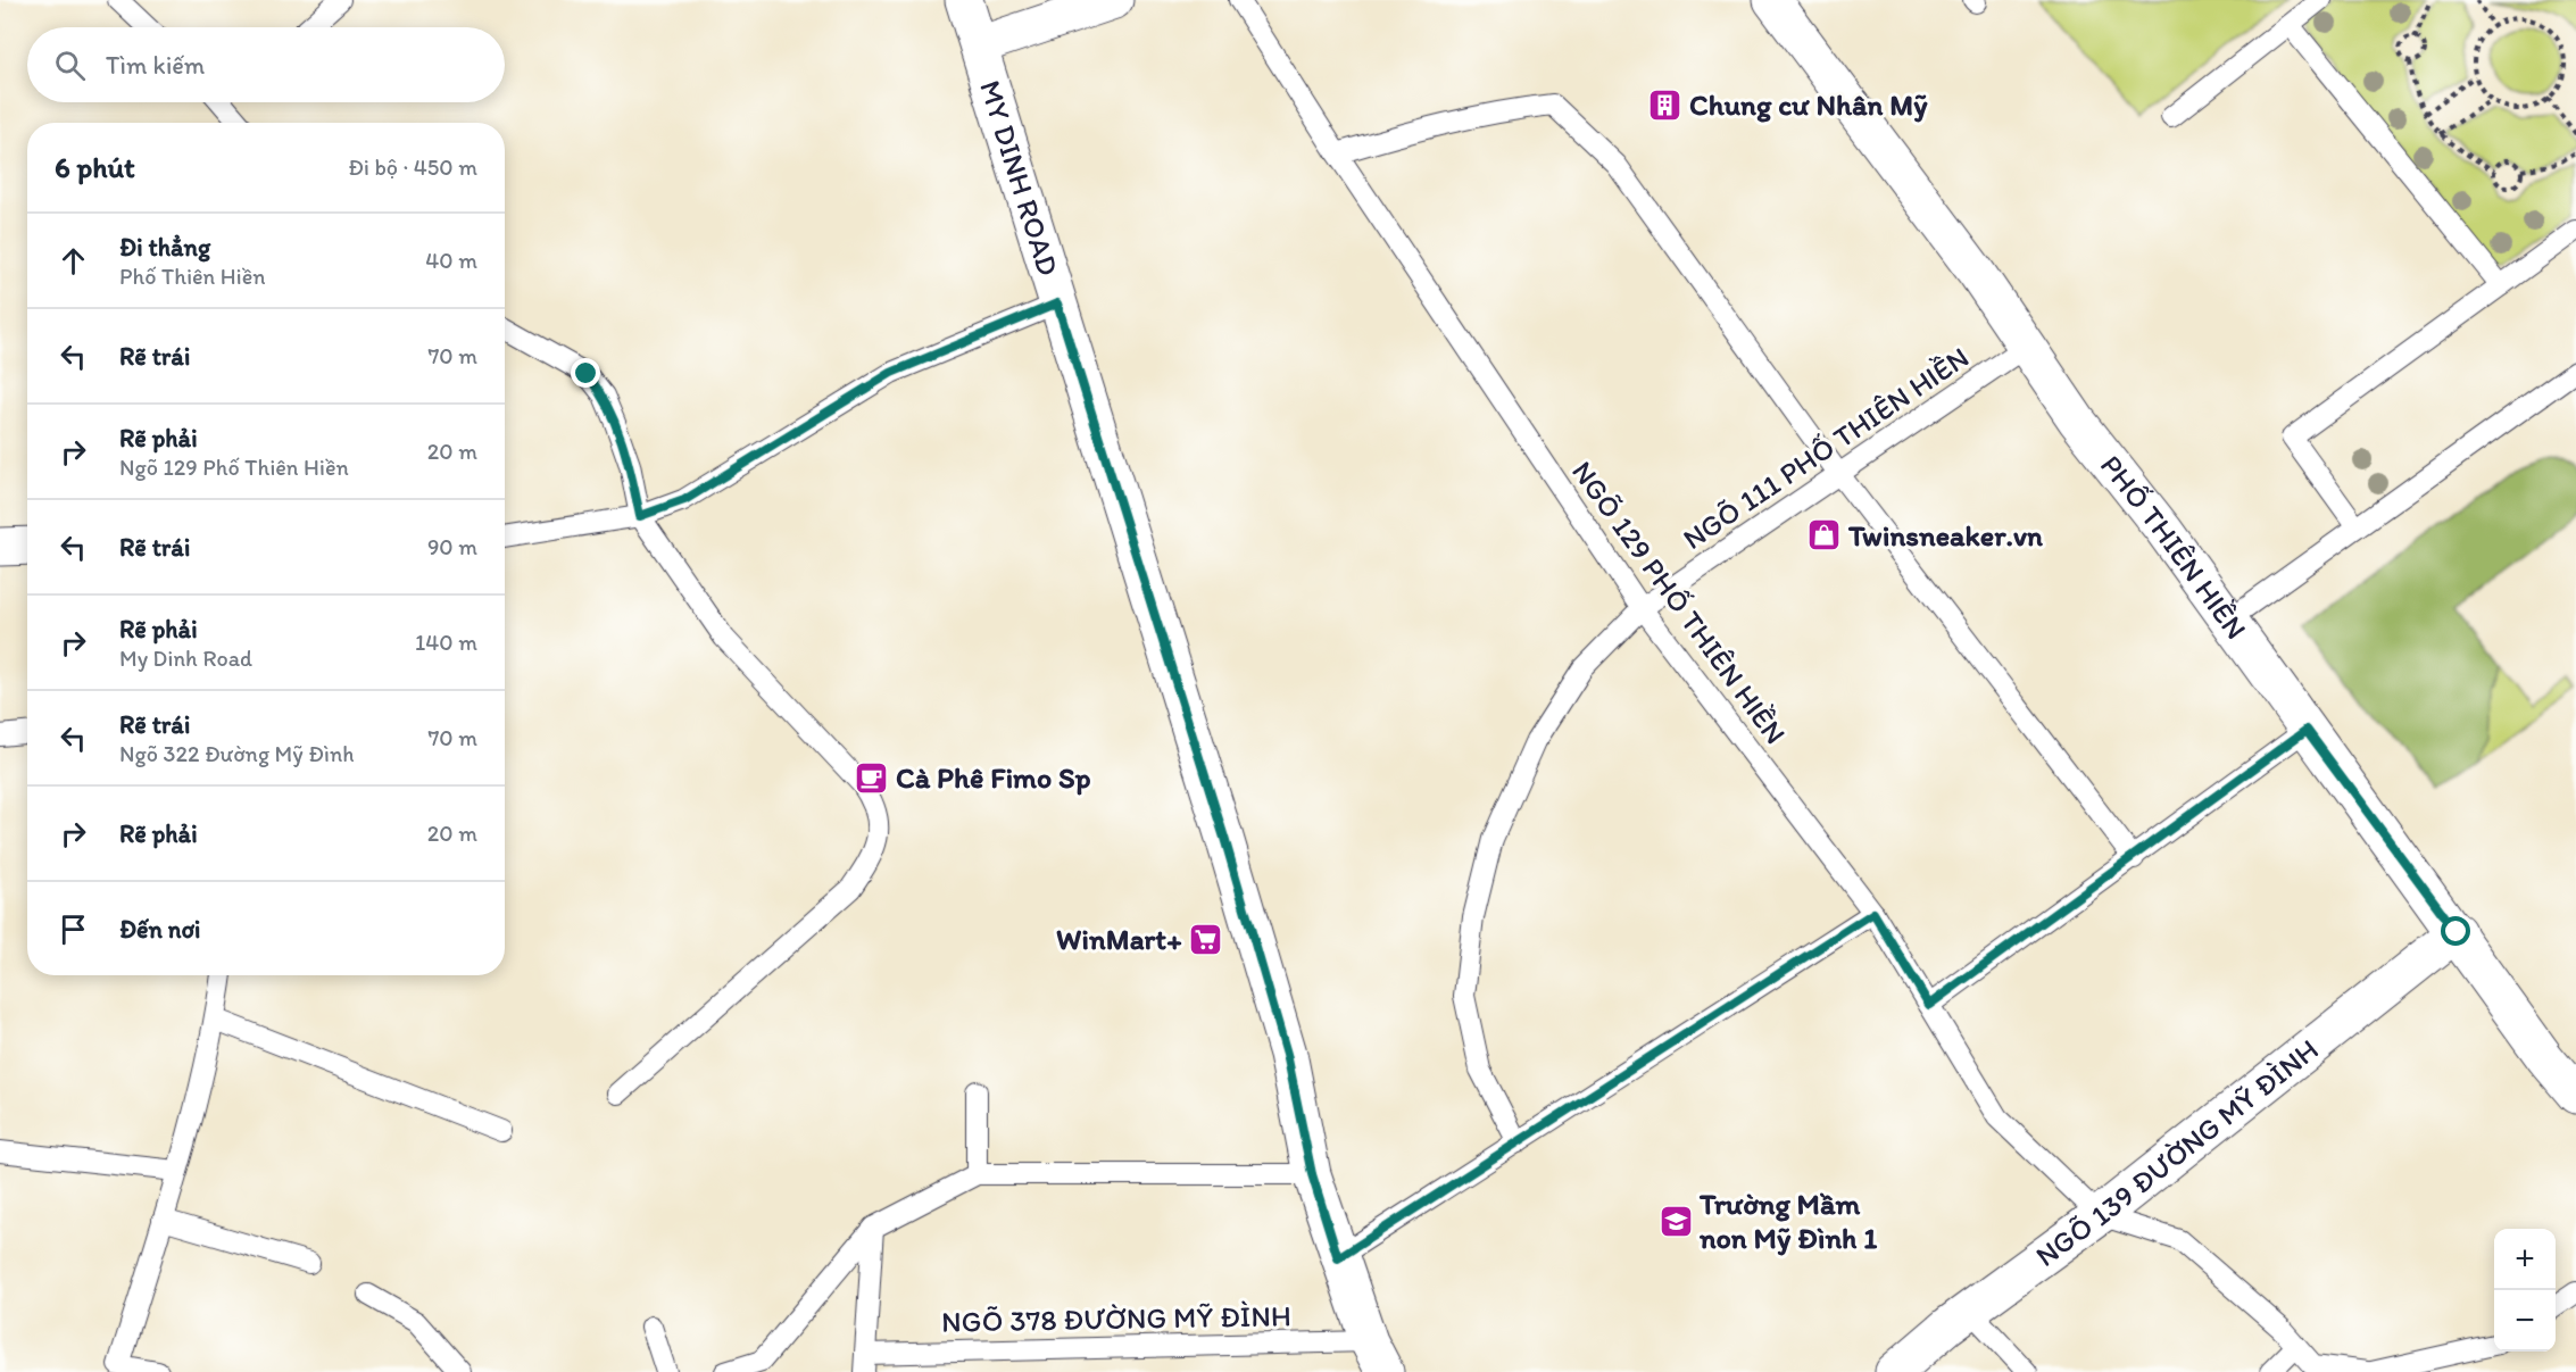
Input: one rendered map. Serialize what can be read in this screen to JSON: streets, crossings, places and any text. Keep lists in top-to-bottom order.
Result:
{
  "streets": {
    "street": ["MY DINH ROAD", "PHỐ THIÊN HIỀN", "NGÕ 139 ĐƯỜNG MỸ ĐÌNH"],
    "lane": ["NGÕ 111 PHỐ THIÊN HIỀN", "NGÕ 129 PHỐ THIÊN HIỀN", "NGÕ 378 ĐƯỜNG MỸ ĐÌNH"]
  },
  "crossings": [
    ["MY DINH ROAD", "NGÕ 378 ĐƯỜNG MỸ ĐÌNH"],
    ["NGÕ 111 PHỐ THIÊN HIỀN", "PHỐ THIÊN HIỀN"],
    ["NGÕ 111 PHỐ THIÊN HIỀN", "NGÕ 129 PHỐ THIÊN HIỀN"],
    ["PHỐ THIÊN HIỀN", "NGÕ 139 ĐƯỜNG MỸ ĐÌNH"],
    ["NGÕ 129 PHỐ THIÊN HIỀN", "NGÕ 139 ĐƯỜNG MỸ ĐÌNH"]
  ],
  "places": {
    "building": ["Chung cư Nhân Mỹ"],
    "shop": ["Twinsneaker.vn"],
    "cafe": ["Cà Phê Fimo Sp"],
    "supermarket": ["WinMart+"],
    "school or university": ["Trường Mầm non Mỹ Đình 1"]
  },
  "page": {
    "search": "Tìm kiếm",
    "heading": ["6 phút", "Đi bộ · 450 m"],
    "list": [
      ["Đi thẳng", "Phố Thiên Hiền", "40 m"],
      ["Rẽ trái", "70 m"],
      ["Rẽ phải", "Ngõ 129 Phố Thiên Hiền", "20 m"],
      ["Rẽ trái", "90 m"],
      ["Rẽ phải", "My Dinh Road", "140 m"],
      ["Rẽ trái", "Ngõ 322 Đường Mỹ Đình", "70 m"],
      ["Rẽ phải", "20 m"],
      "Đến nơi"
    ],
    "map_buttons": ["+", "−"]
  }
}
